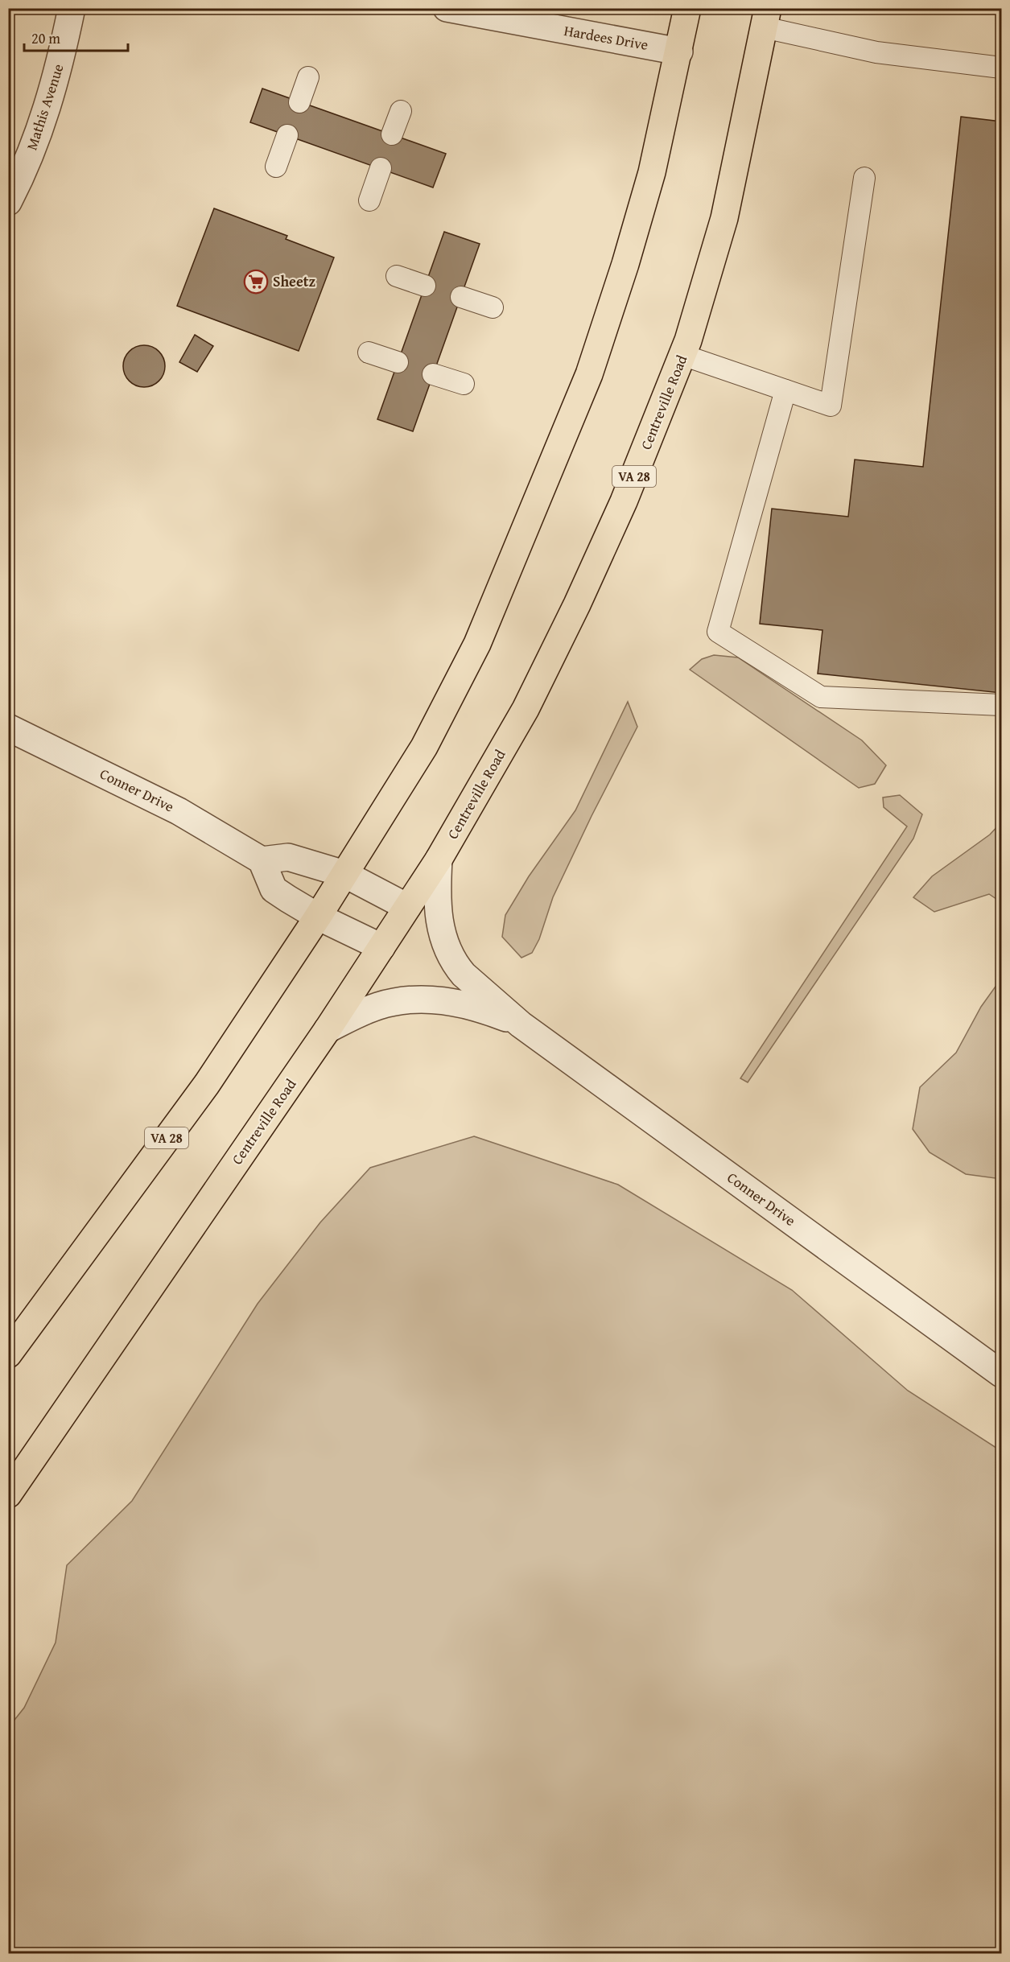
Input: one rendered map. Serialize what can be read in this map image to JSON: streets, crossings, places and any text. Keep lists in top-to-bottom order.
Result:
{
  "streets": {
    "highway": ["Centreville Road", "VA 28"],
    "street": ["Hardees Drive", "Mathis Avenue", "Conner Drive"]
  },
  "crossings": [
    ["Hardees Drive", "VA 28"],
    ["Centreville Road", "Conner Drive"]
  ],
  "places": {
    "supermarket": ["Sheetz"]
  },
  "scale_bar": "20 m"
}
